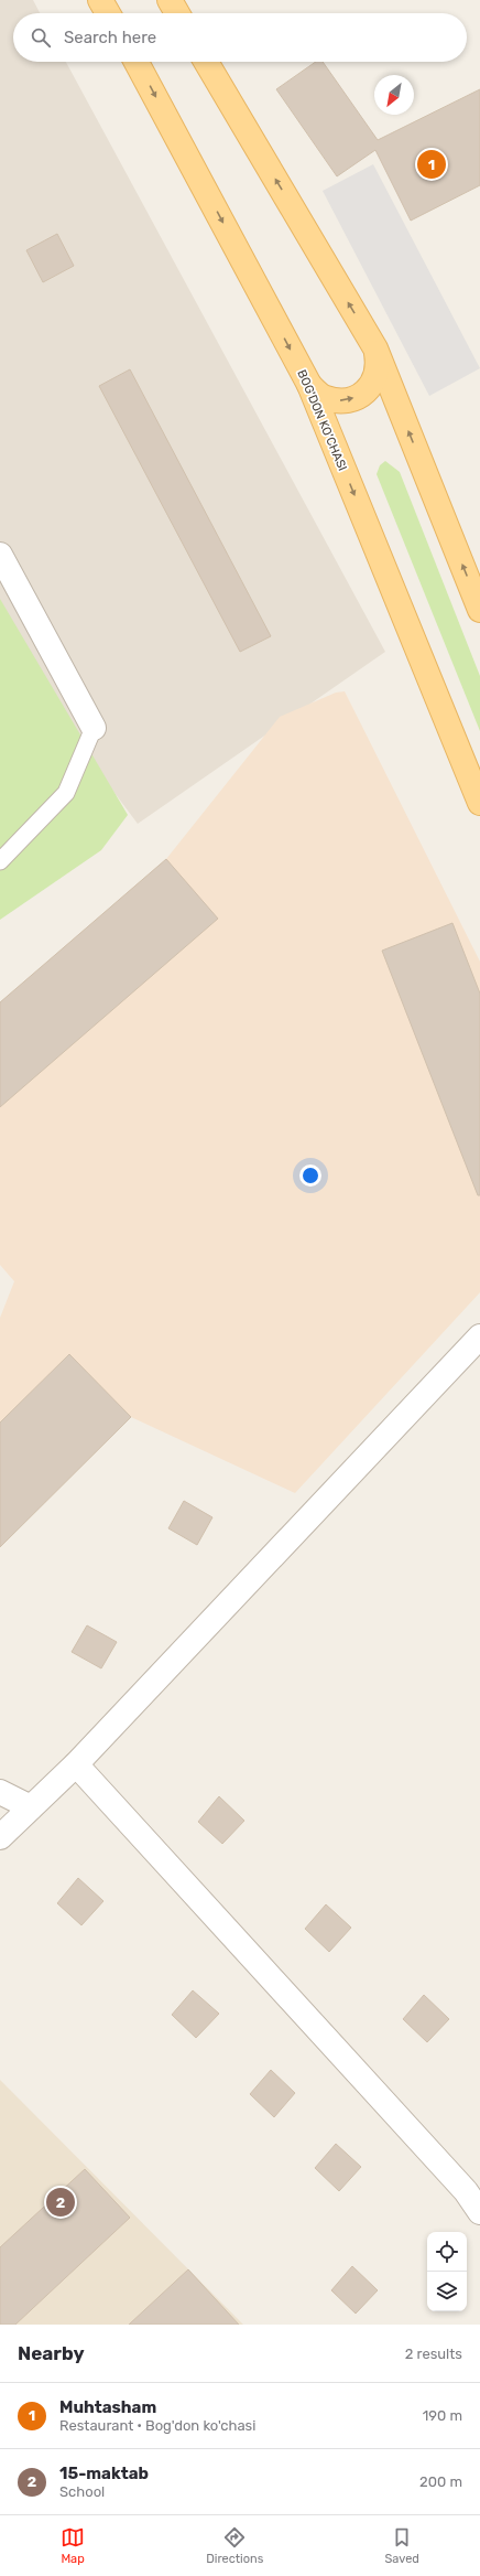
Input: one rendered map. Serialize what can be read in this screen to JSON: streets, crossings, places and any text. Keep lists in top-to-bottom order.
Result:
{
  "streets": {
    "main road": ["BOG'DON KO'CHASI"]
  },
  "north": "bottom left",
  "page": {
    "search": "Search here",
    "pins": ["1", "2"],
    "heading": ["Nearby", "2 results"],
    "list": [
      {
        "mark": "1",
        "name": "Muhtasham",
        "note": "Restaurant · Bog'don ko'chasi",
        "value": "190 m"
      },
      {
        "mark": "2",
        "name": "15-maktab",
        "note": "School",
        "value": "200 m"
      }
    ],
    "nav": ["Map", "Directions", "Saved"]
  }
}
